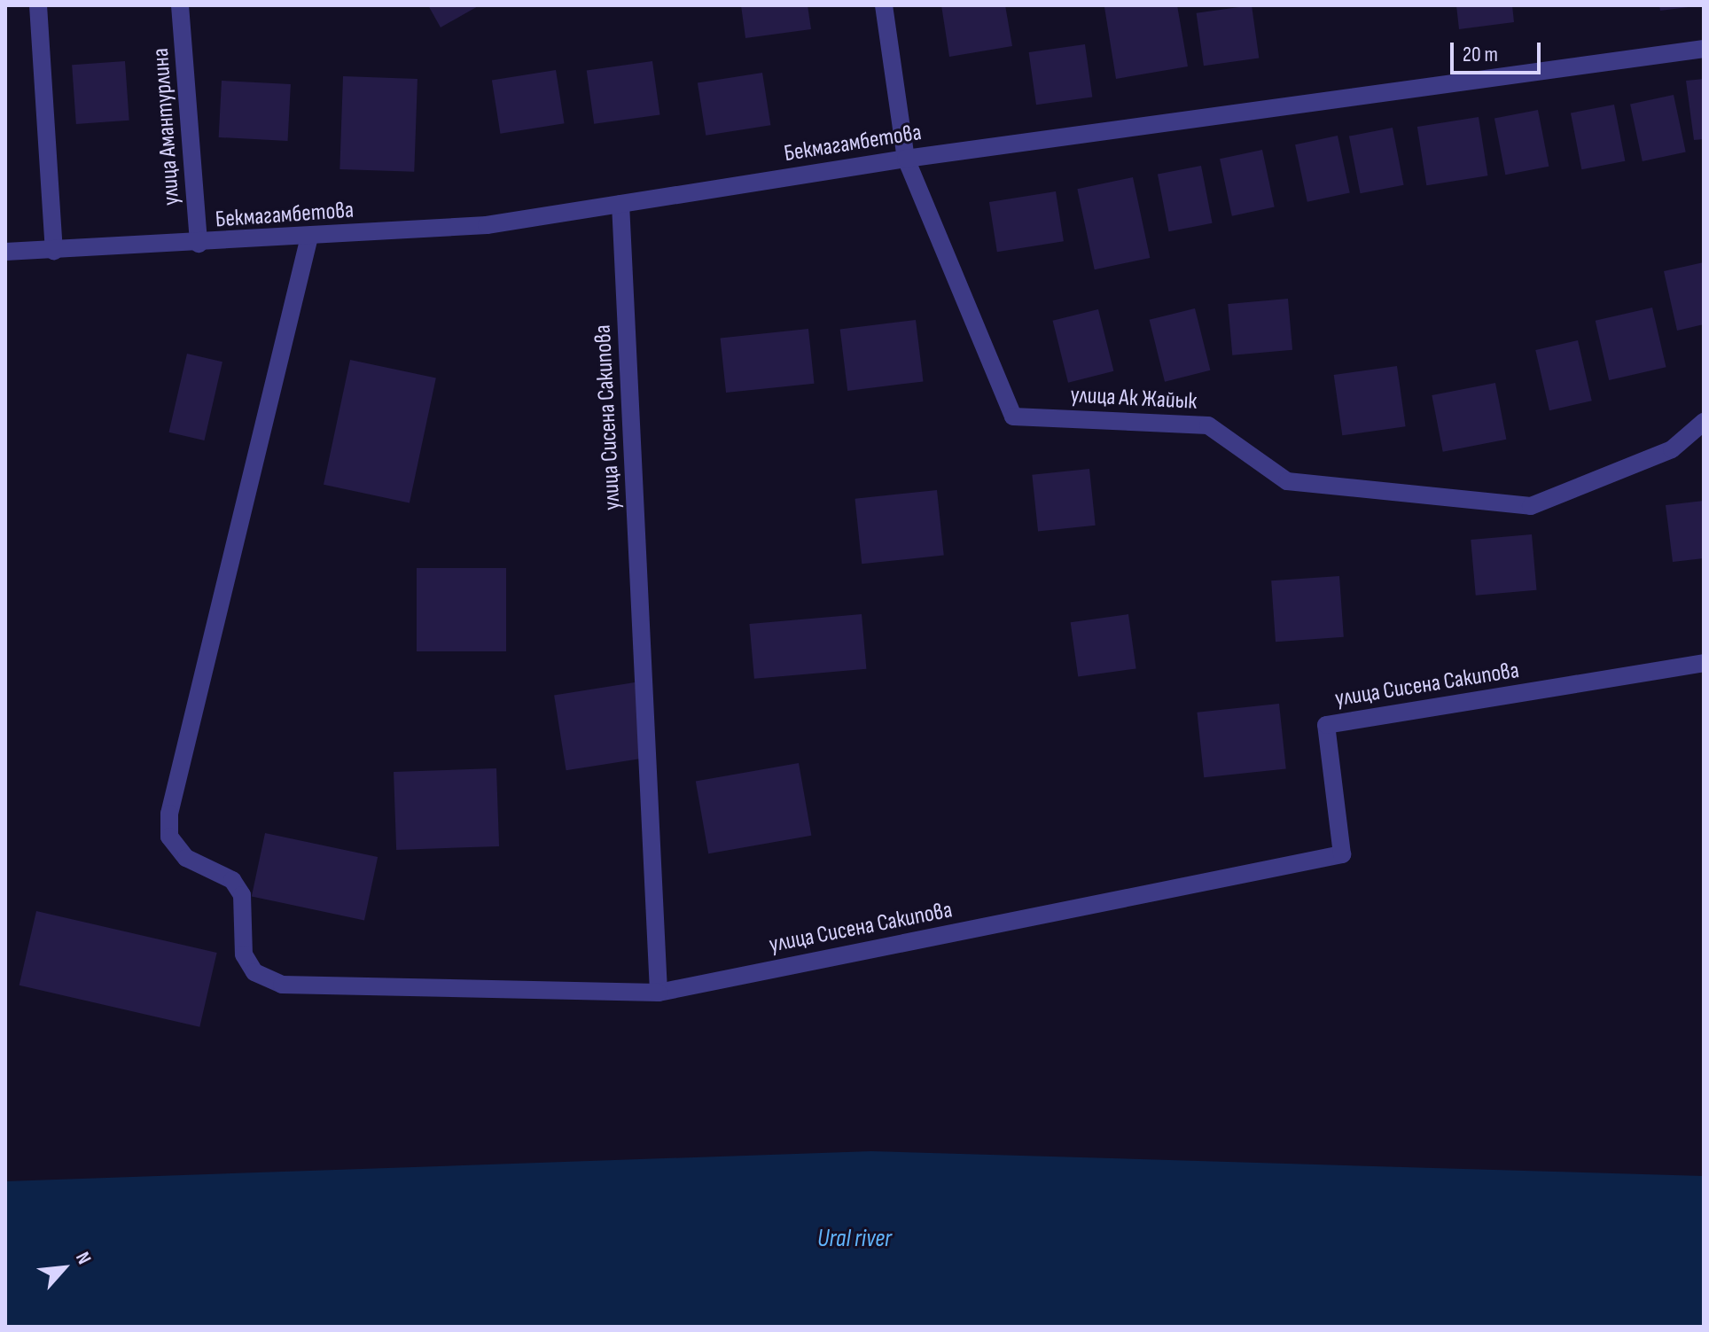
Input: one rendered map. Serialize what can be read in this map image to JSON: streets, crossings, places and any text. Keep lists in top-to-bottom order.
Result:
{
  "streets": {
    "street": [
      "улица Амантурлина",
      "Бекмагамбетова",
      "улица Ак Жайык",
      "улица Сисена Сакипова"
    ]
  },
  "crossings": [
    ["улица Амантурлина", "Бекмагамбетова"],
    ["Бекмагамбетова", "улица Ак Жайык"],
    ["Бекмагамбетова", "улица Сисена Сакипова"]
  ],
  "water": ["Ural river"],
  "scale_bar": "20 m",
  "north": "top right"
}
